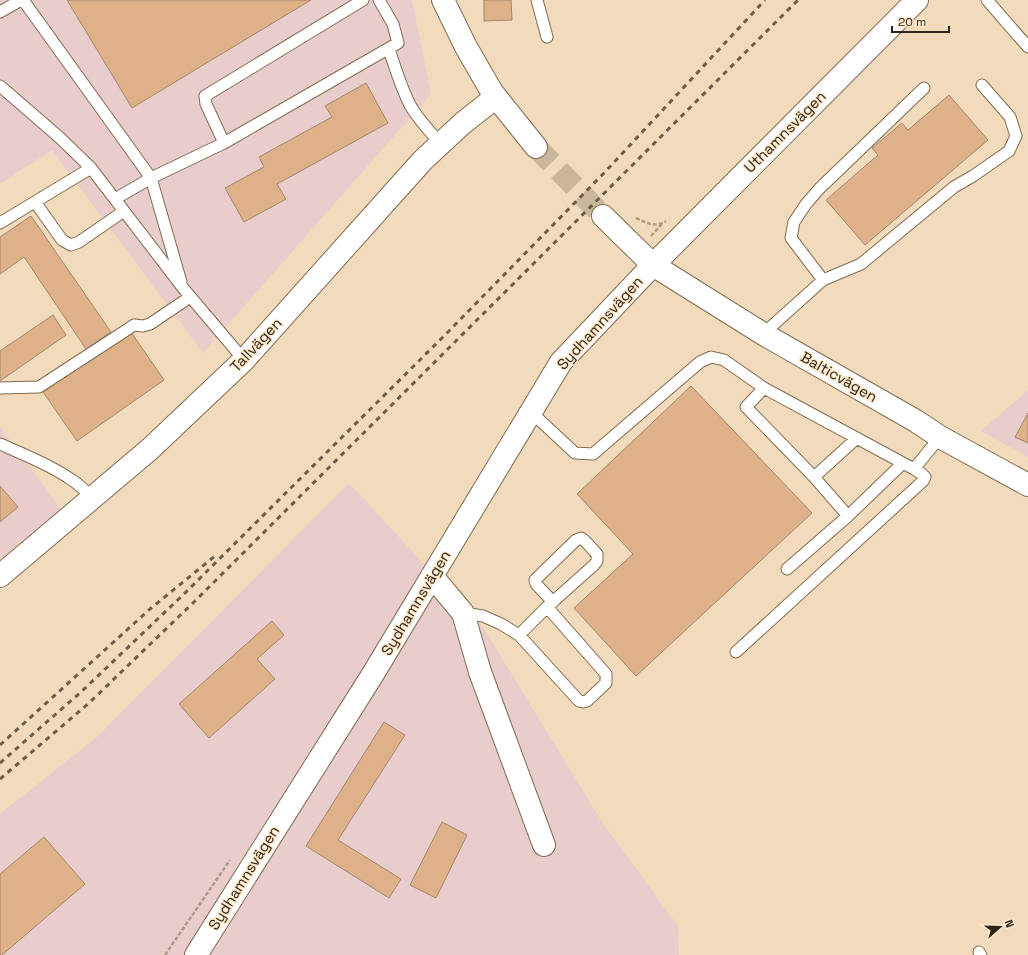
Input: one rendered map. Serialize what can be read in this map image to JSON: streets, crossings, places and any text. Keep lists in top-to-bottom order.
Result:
{
  "streets": {
    "street": [
      "Uthamnsvägen",
      "Sydhamnsvägen",
      "Tallvägen",
      "Balticvägen"
    ]
  },
  "crossings": [
    ["Uthamnsvägen", "Sydhamnsvägen"],
    ["Uthamnsvägen", "Balticvägen"],
    ["Sydhamnsvägen", "Balticvägen"]
  ],
  "scale_bar": "20 m",
  "north": "right"
}
